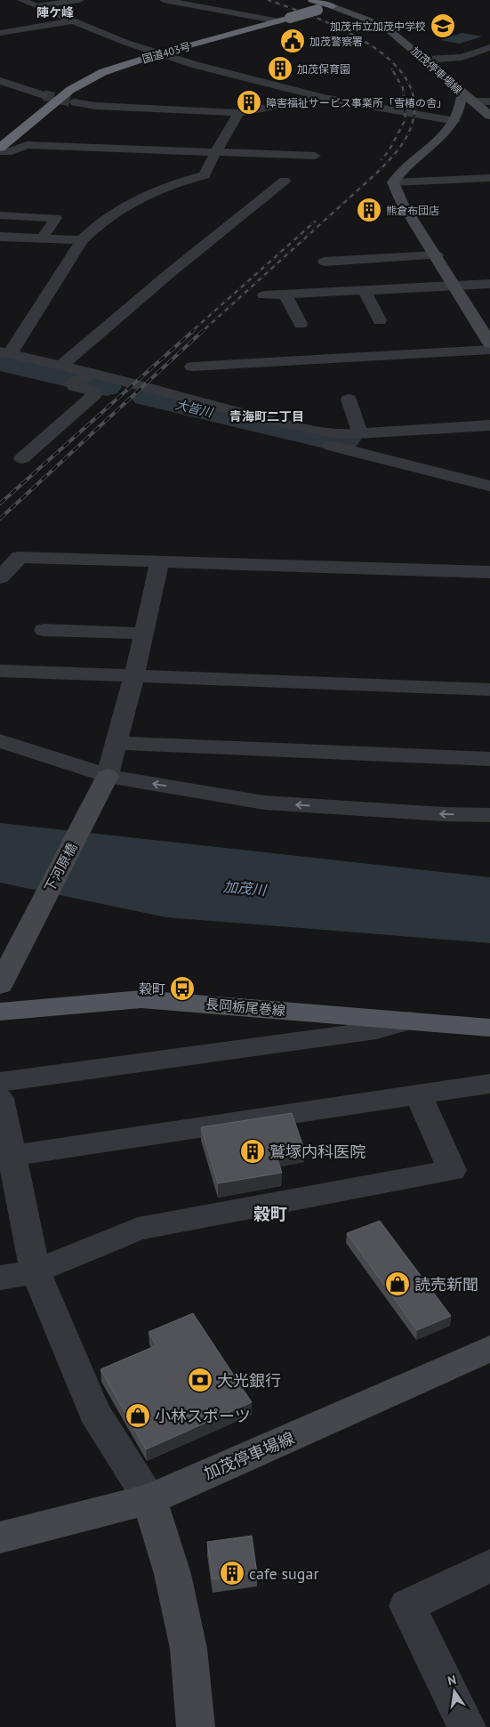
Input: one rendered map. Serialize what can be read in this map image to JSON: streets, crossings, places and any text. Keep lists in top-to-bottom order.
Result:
{
  "streets": {
    "highway": ["国道403号"],
    "main road": ["長岡栃尾巻線"],
    "street": ["加茂停車場線", "下河原橋"]
  },
  "crossings": [
    ["国道403号", "加茂停車場線"]
  ],
  "districts": ["陣ケ峰", "青海町二丁目", "穀町"],
  "water": ["大皆川", "加茂川"],
  "places": {
    "school or university": ["加茂市立加茂中学校"],
    "public building": ["加茂警察署"],
    "building": [
      "加茂保育園",
      "障害福祉サービス事業所「雪椿の舎」",
      "熊倉布団店",
      "鷲塚内科医院",
      "cafe sugar"
    ],
    "bus stop": ["穀町"],
    "shop": ["読売新聞", "小林スポーツ"],
    "bank": ["大光銀行"]
  },
  "north": "top"
}
